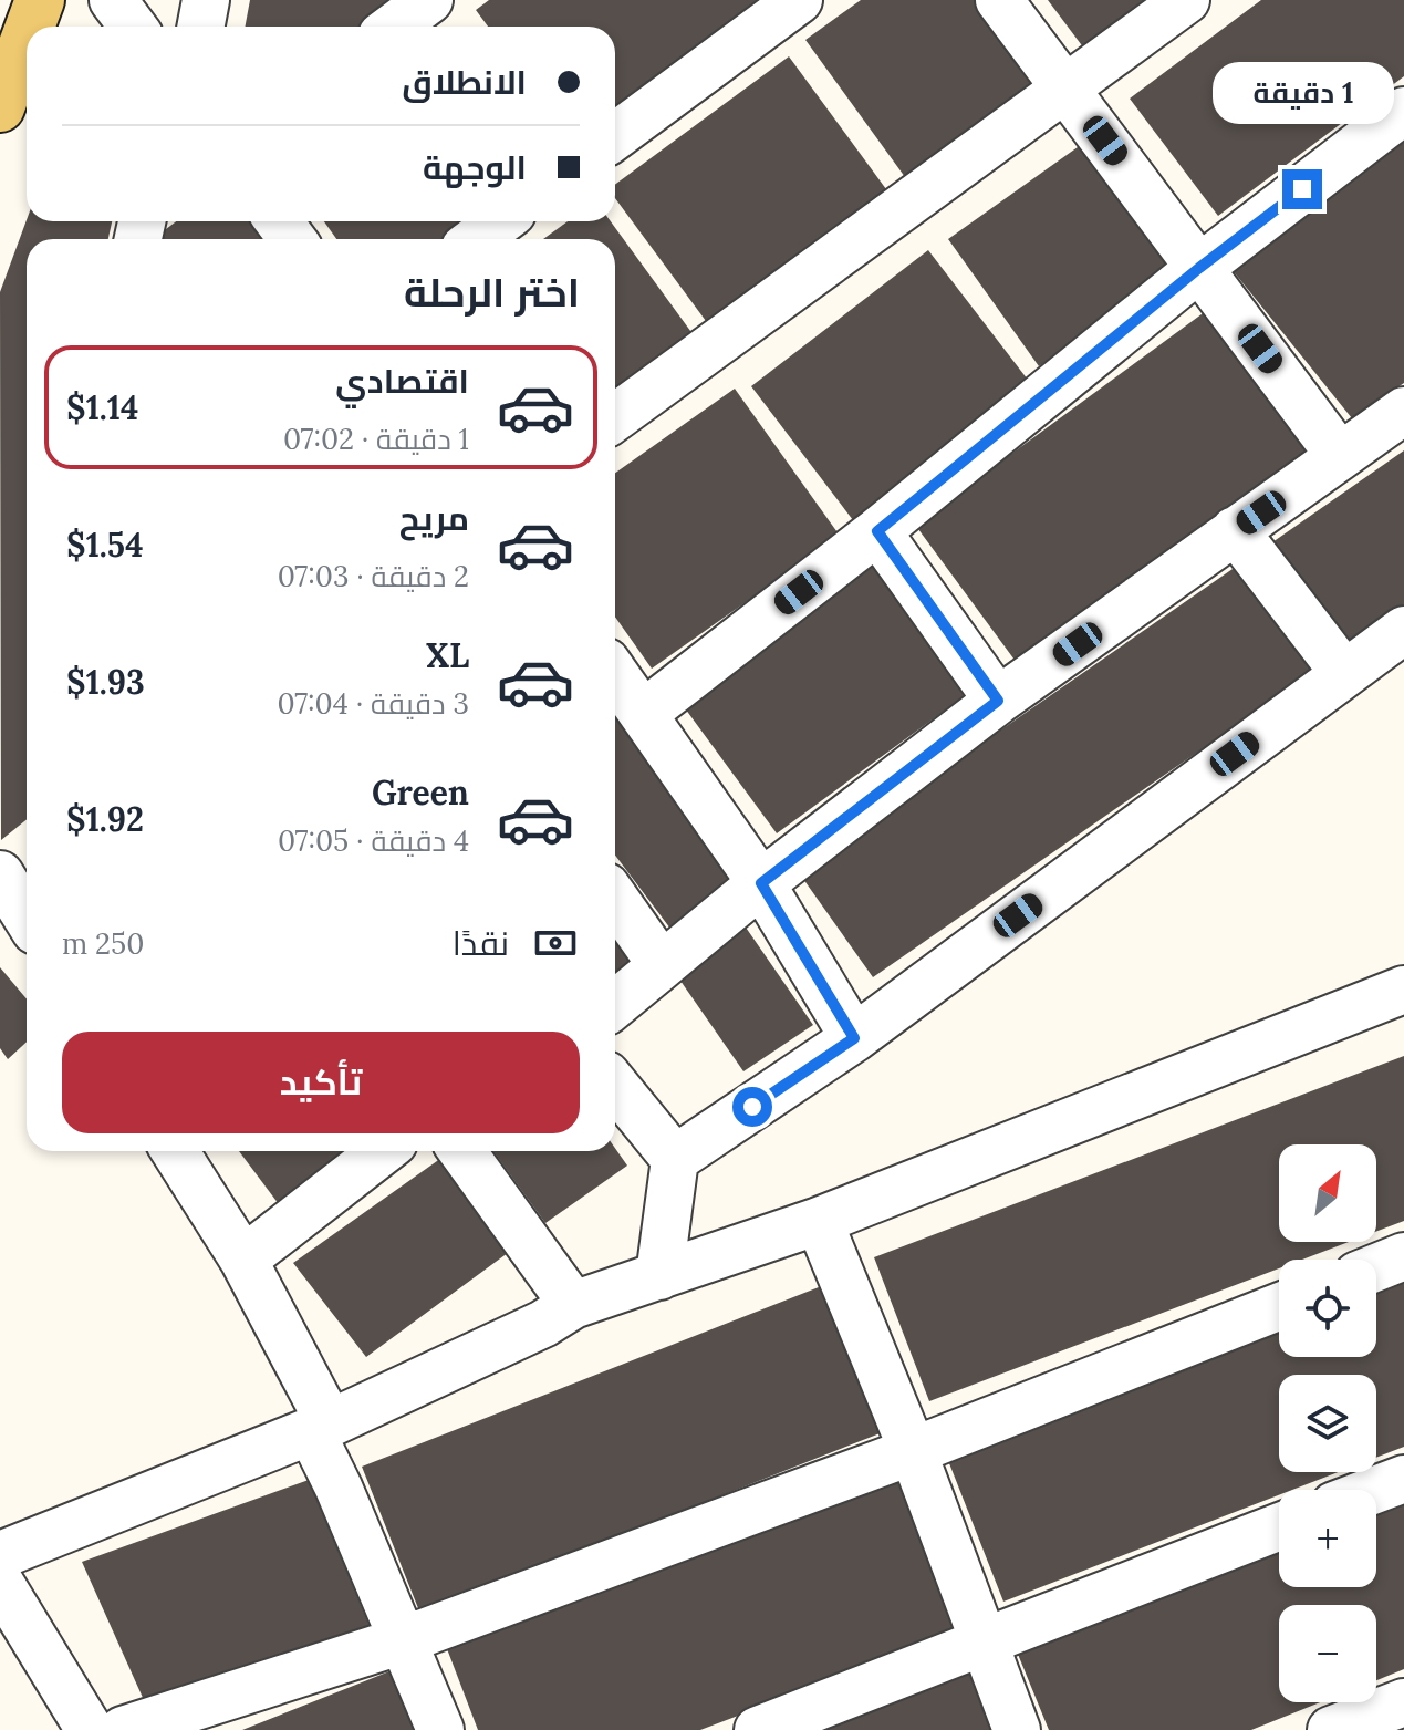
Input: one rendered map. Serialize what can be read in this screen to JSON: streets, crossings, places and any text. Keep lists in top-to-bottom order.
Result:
{
  "north": "top right",
  "page": {
    "banner": ["الانطلاق", "الوجهة"],
    "bubble": "1 دقيقة",
    "heading": "اختر الرحلة",
    "list": [
      {
        "name": "اقتصادي",
        "note": "1 دقيقة · 07:02",
        "value": "$1.14"
      },
      {
        "name": "مريح",
        "note": "2 دقيقة · 07:03",
        "value": "$1.54"
      },
      {
        "name": "XL",
        "note": "3 دقيقة · 07:04",
        "value": "$1.93"
      },
      {
        "name": "Green",
        "note": "4 دقيقة · 07:05",
        "value": "$1.92"
      }
    ],
    "pay": ["نقدًا", "250 m"],
    "buttons": "تأكيد",
    "map_buttons": ["+", "−"]
  }
}
